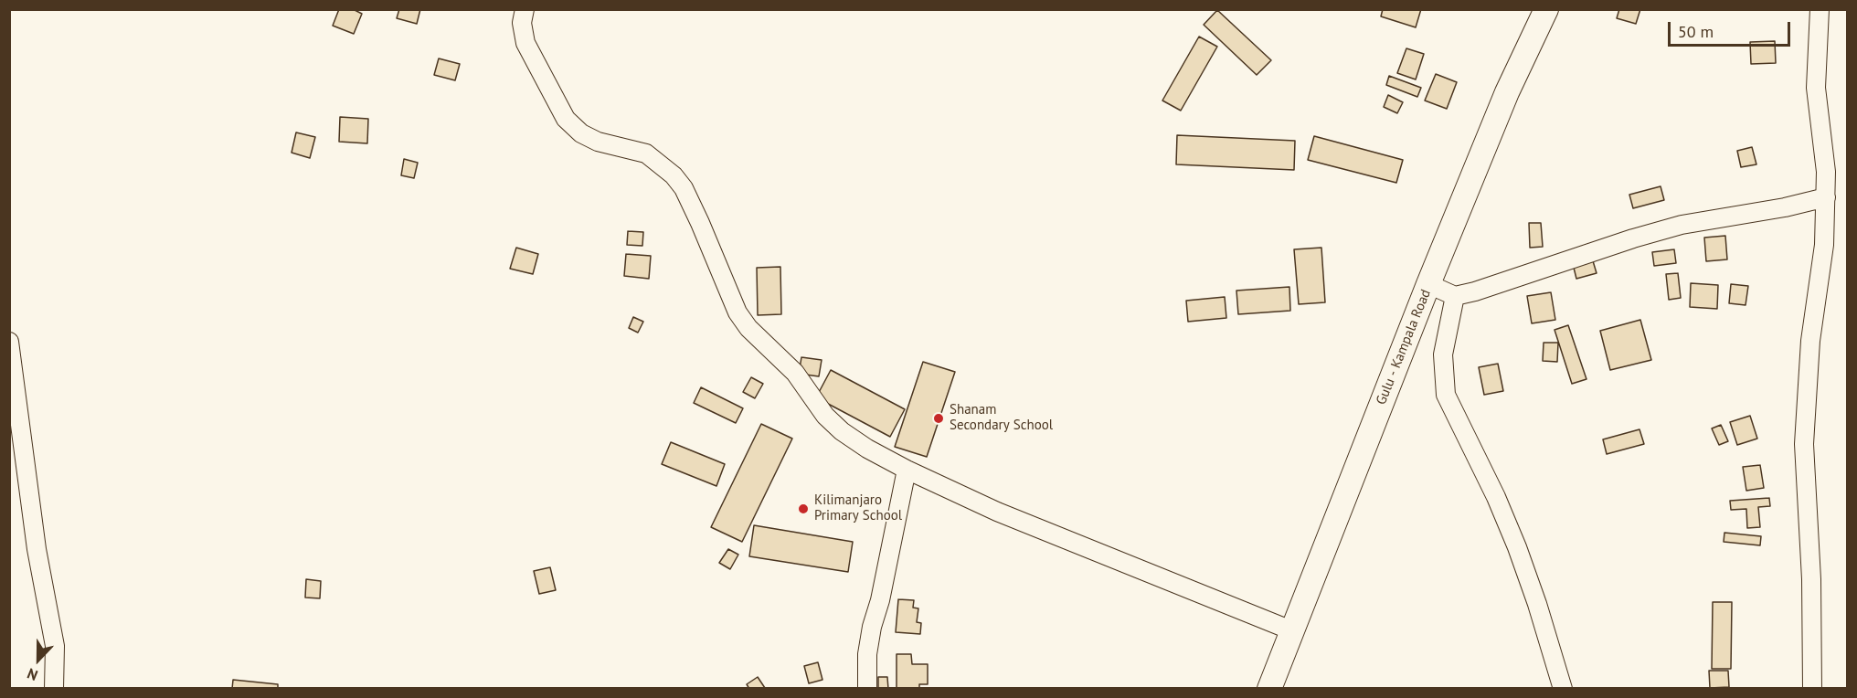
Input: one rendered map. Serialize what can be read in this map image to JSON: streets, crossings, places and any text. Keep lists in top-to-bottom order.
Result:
{
  "streets": {
    "main road": ["Gulu - Kampala Road"]
  },
  "places": ["Shanam Secondary School", "Kilimanjaro Primary School"],
  "scale_bar": "50 m",
  "north": "bottom"
}
